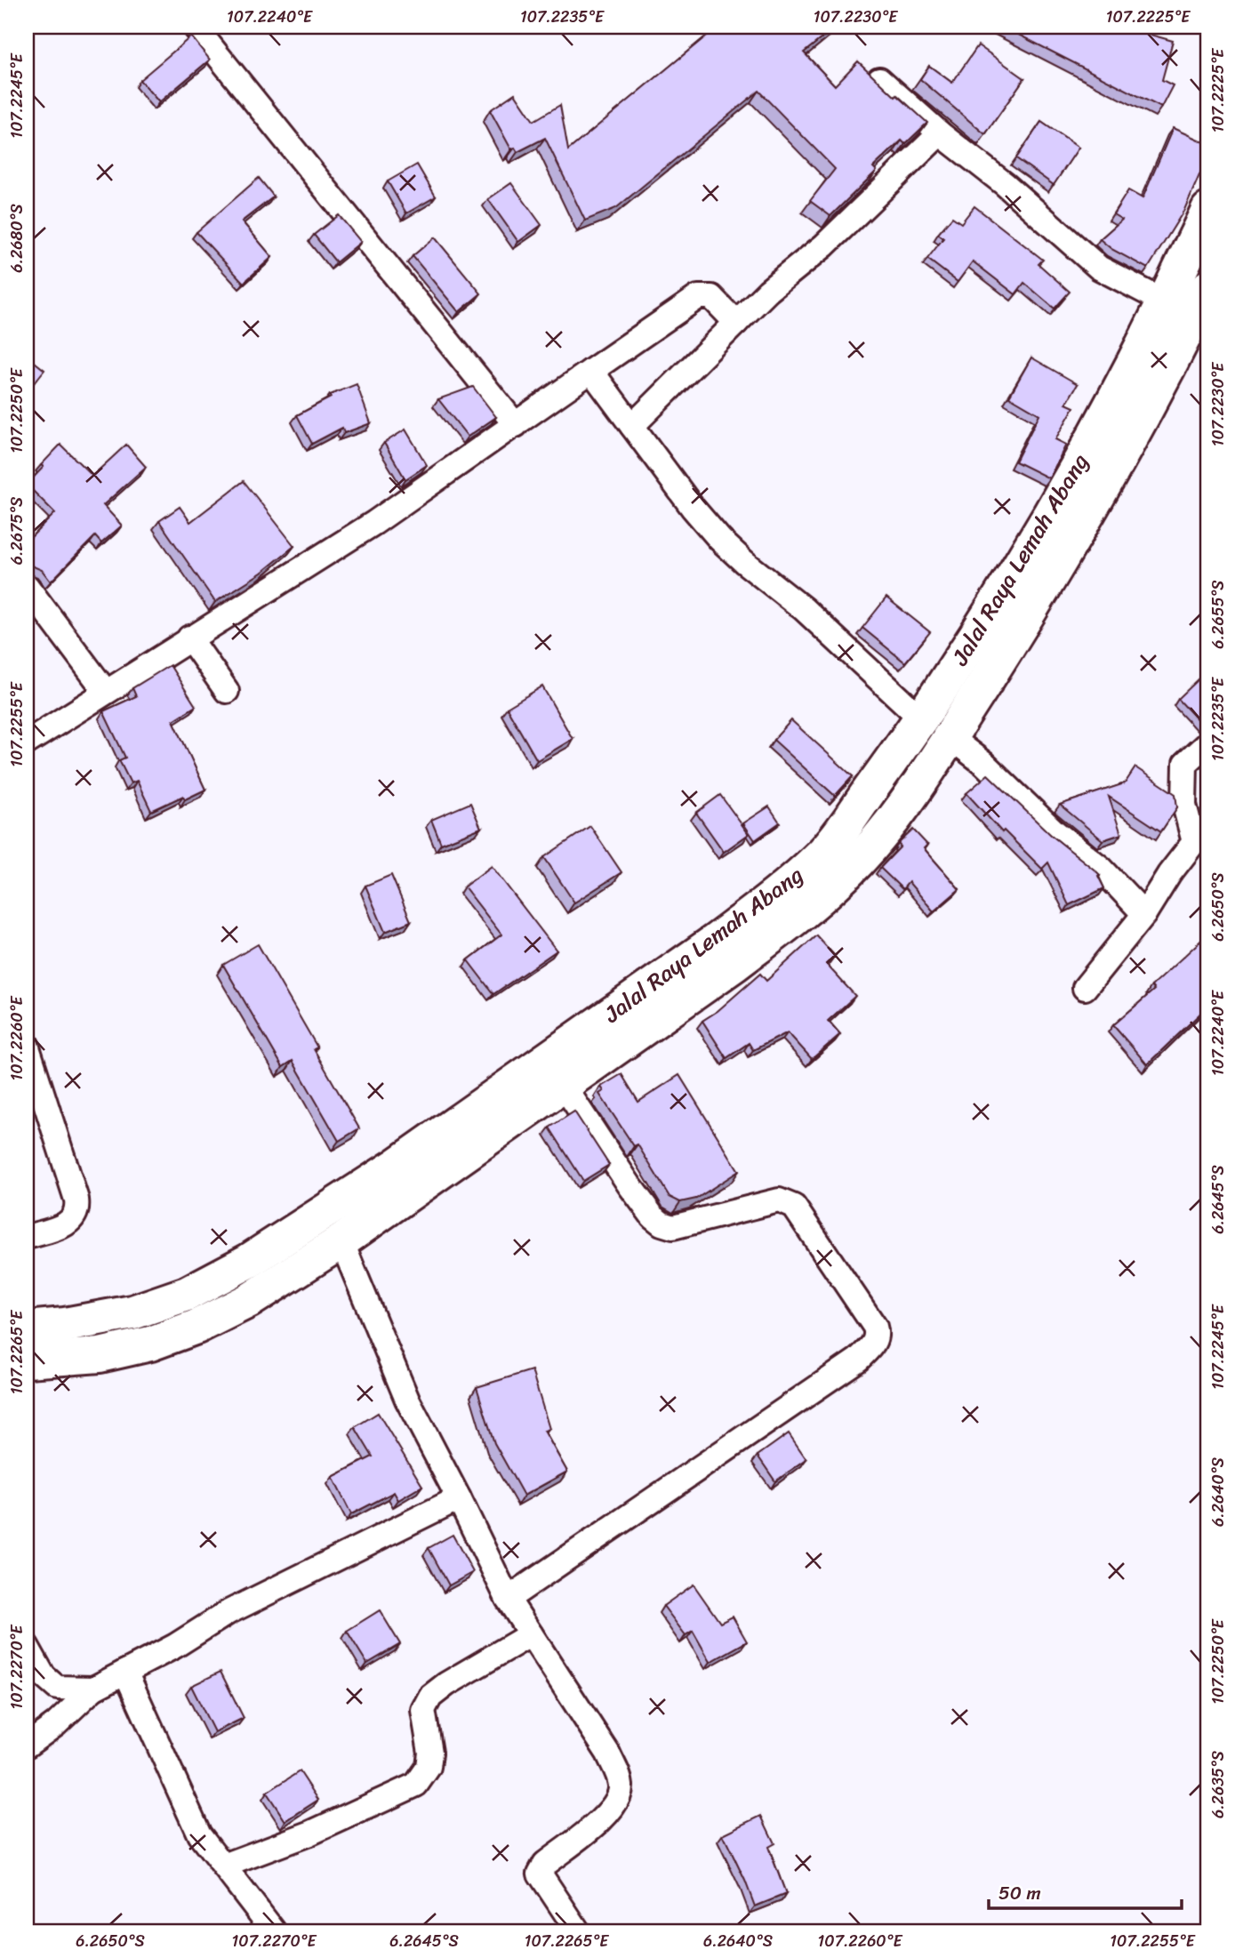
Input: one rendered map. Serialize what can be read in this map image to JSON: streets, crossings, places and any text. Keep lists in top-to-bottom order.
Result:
{
  "streets": {
    "highway": ["Jalal Raya Lemah Abang"]
  },
  "scale_bar": "50 m",
  "coordinates": [
    "107.2240°E",
    "107.2235°E",
    "107.2230°E",
    "107.2225°E",
    "107.2245°E",
    "6.2680°S",
    "107.2250°E",
    "6.2675°S",
    "6.2655°S",
    "107.2255°E",
    "6.2650°S",
    "107.2260°E",
    "6.2645°S",
    "107.2265°E",
    "6.2640°S",
    "107.2270°E",
    "6.2635°S"
  ]
}
